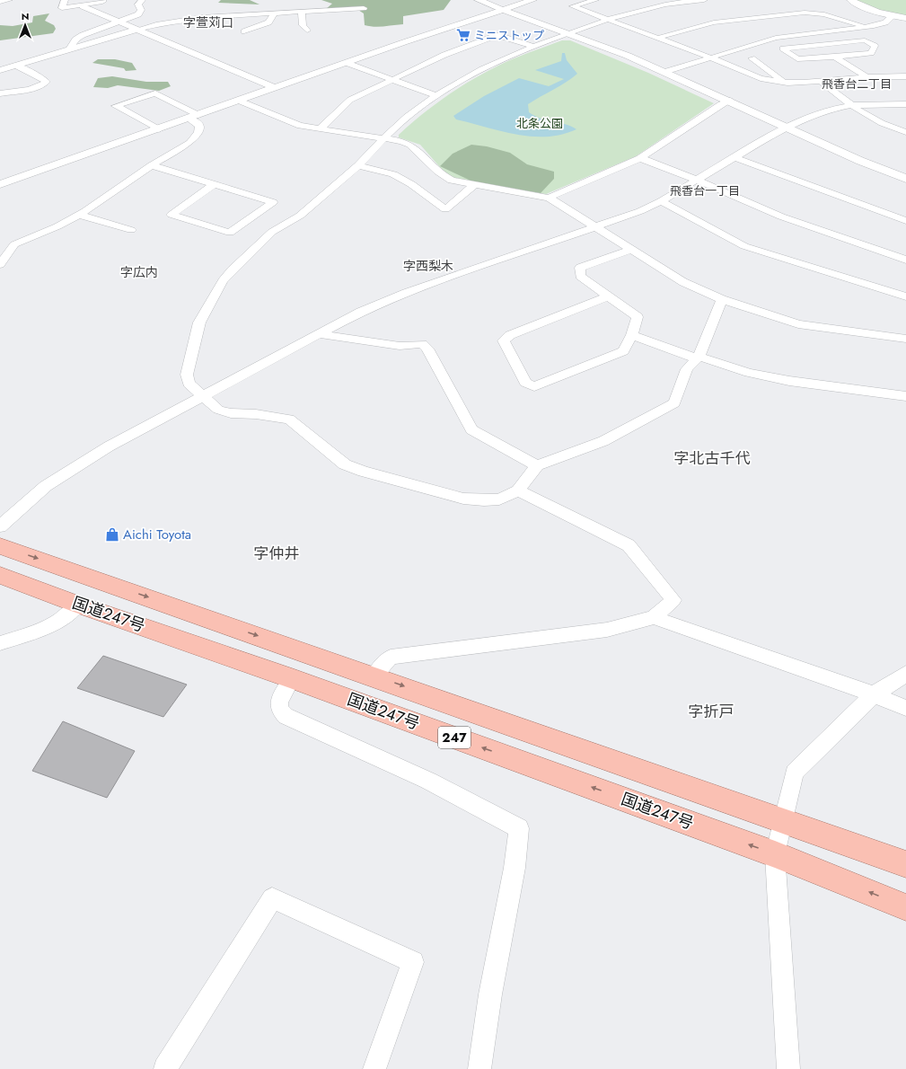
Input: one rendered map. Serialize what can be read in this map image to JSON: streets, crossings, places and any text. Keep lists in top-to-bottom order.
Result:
{
  "streets": {
    "highway": ["国道247号", "247"]
  },
  "districts": [
    "字萱苅口",
    "飛香台二丁目",
    "飛香台一丁目",
    "字西梨木",
    "字広内",
    "字北古千代",
    "字仲井",
    "字折戸"
  ],
  "parks": ["北条公園"],
  "places": {
    "supermarket": ["ミニストップ"],
    "shop": ["Aichi Toyota"]
  },
  "north": "top"
}
